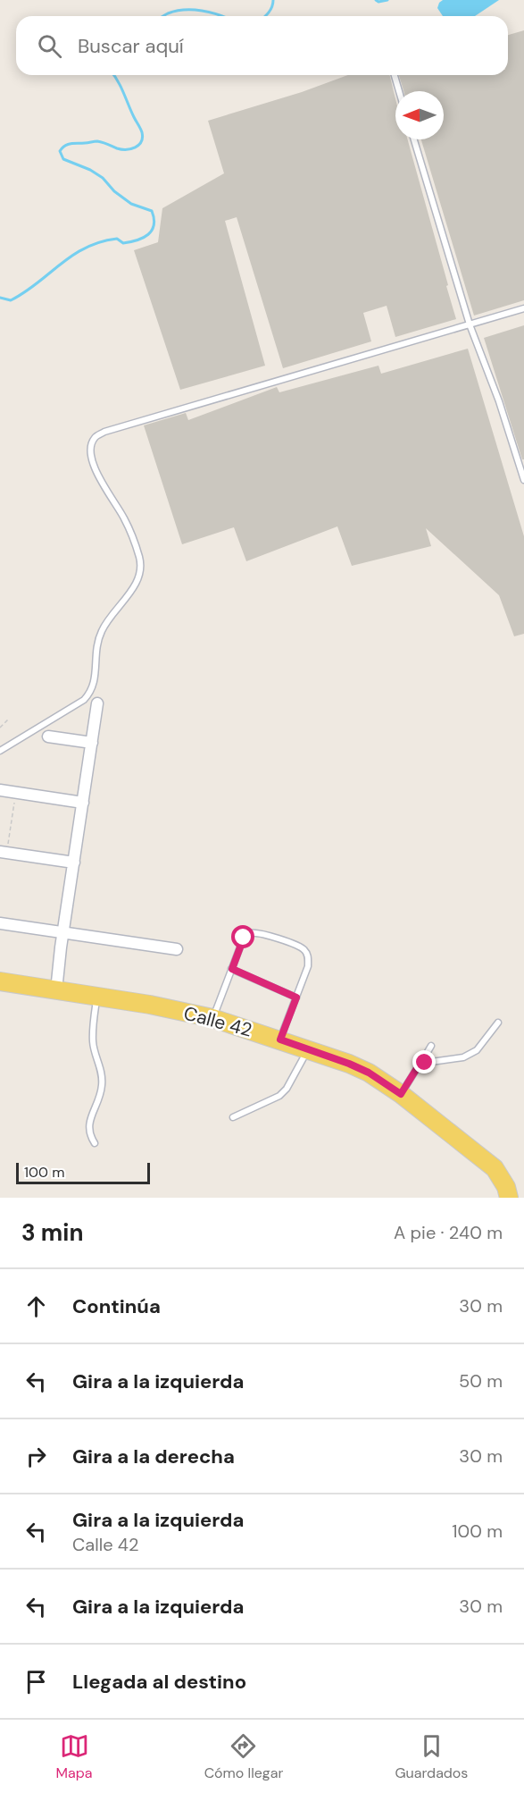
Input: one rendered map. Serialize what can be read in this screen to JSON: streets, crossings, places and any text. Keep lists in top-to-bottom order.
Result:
{
  "streets": {
    "main road": ["Calle 42"]
  },
  "scale_bar": "100 m",
  "north": "left",
  "page": {
    "search": "Buscar aquí",
    "scale": "100 m",
    "heading": ["3 min", "A pie · 240 m"],
    "list": [
      ["Continúa", "30 m"],
      ["Gira a la izquierda", "50 m"],
      ["Gira a la derecha", "30 m"],
      ["Gira a la izquierda", "Calle 42", "100 m"],
      ["Gira a la izquierda", "30 m"],
      "Llegada al destino"
    ],
    "nav": ["Mapa", "Cómo llegar", "Guardados"]
  }
}
